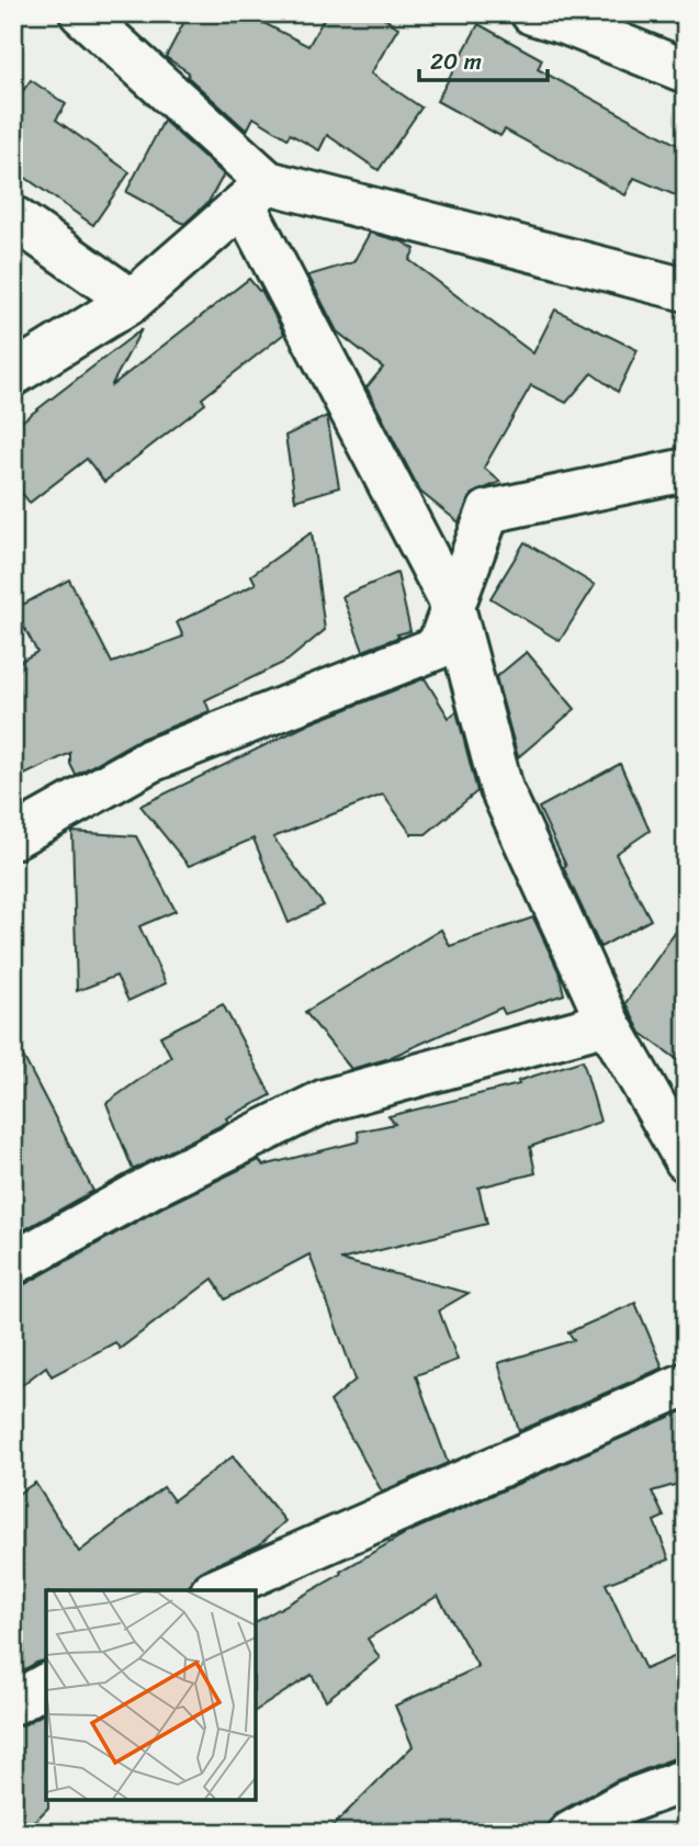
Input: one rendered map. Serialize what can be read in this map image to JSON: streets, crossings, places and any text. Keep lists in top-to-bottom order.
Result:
{
  "scale_bar": "20 m"
}
